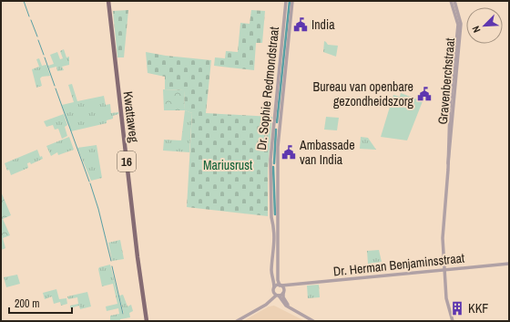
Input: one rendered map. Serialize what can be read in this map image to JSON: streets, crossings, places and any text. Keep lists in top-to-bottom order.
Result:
{
  "streets": {
    "main road": ["Kwattaweg", "16"],
    "street": ["Gravenberchstraat", "Dr. Sophie Redmondstraat", "Dr. Herman Benjaminsstraat"]
  },
  "crossings": [
    ["Gravenberchstraat", "Dr. Herman Benjaminsstraat"],
    ["Dr. Sophie Redmondstraat", "Dr. Herman Benjaminsstraat"]
  ],
  "parks": ["Mariusrust"],
  "places": {
    "public building": ["India", "Bureau van openbare gezondheidszorg", "Ambassade van India"],
    "building": ["KKF"]
  },
  "scale_bar": "200 m",
  "north": "bottom left"
}
